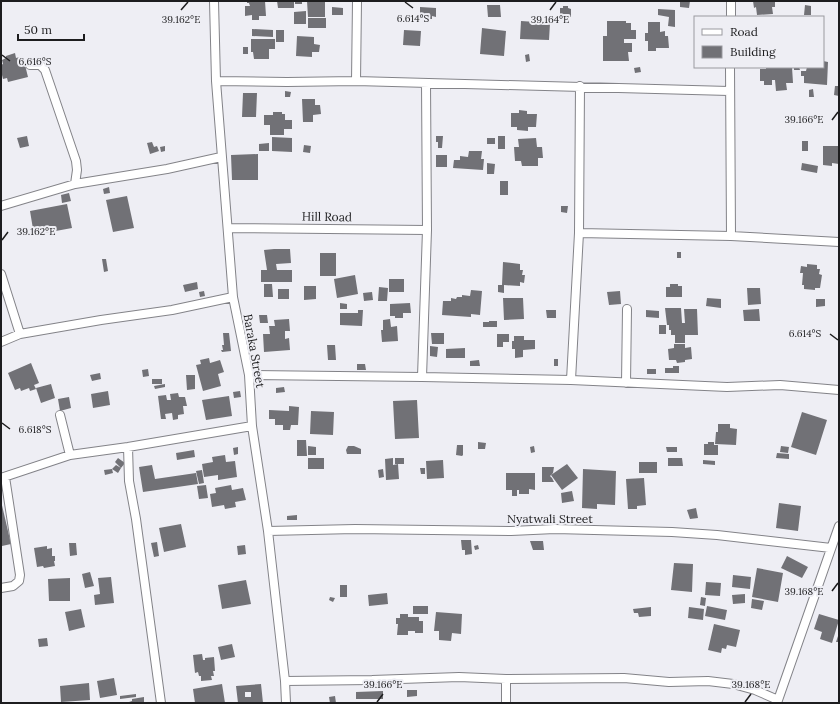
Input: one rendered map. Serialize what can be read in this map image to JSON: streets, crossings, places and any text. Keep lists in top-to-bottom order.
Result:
{
  "streets": {
    "street": ["Hill Road", "Baraka Street", "Nyatwali Street"]
  },
  "crossings": [
    ["Hill Road", "Baraka Street"],
    ["Baraka Street", "Nyatwali Street"]
  ],
  "legend": ["Road", "Building"],
  "scale_bar": "50 m",
  "coordinates": [
    "6.614°S",
    "39.162°E",
    "39.164°E",
    "6.616°S",
    "39.166°E",
    "6.618°S",
    "39.168°E"
  ]
}
